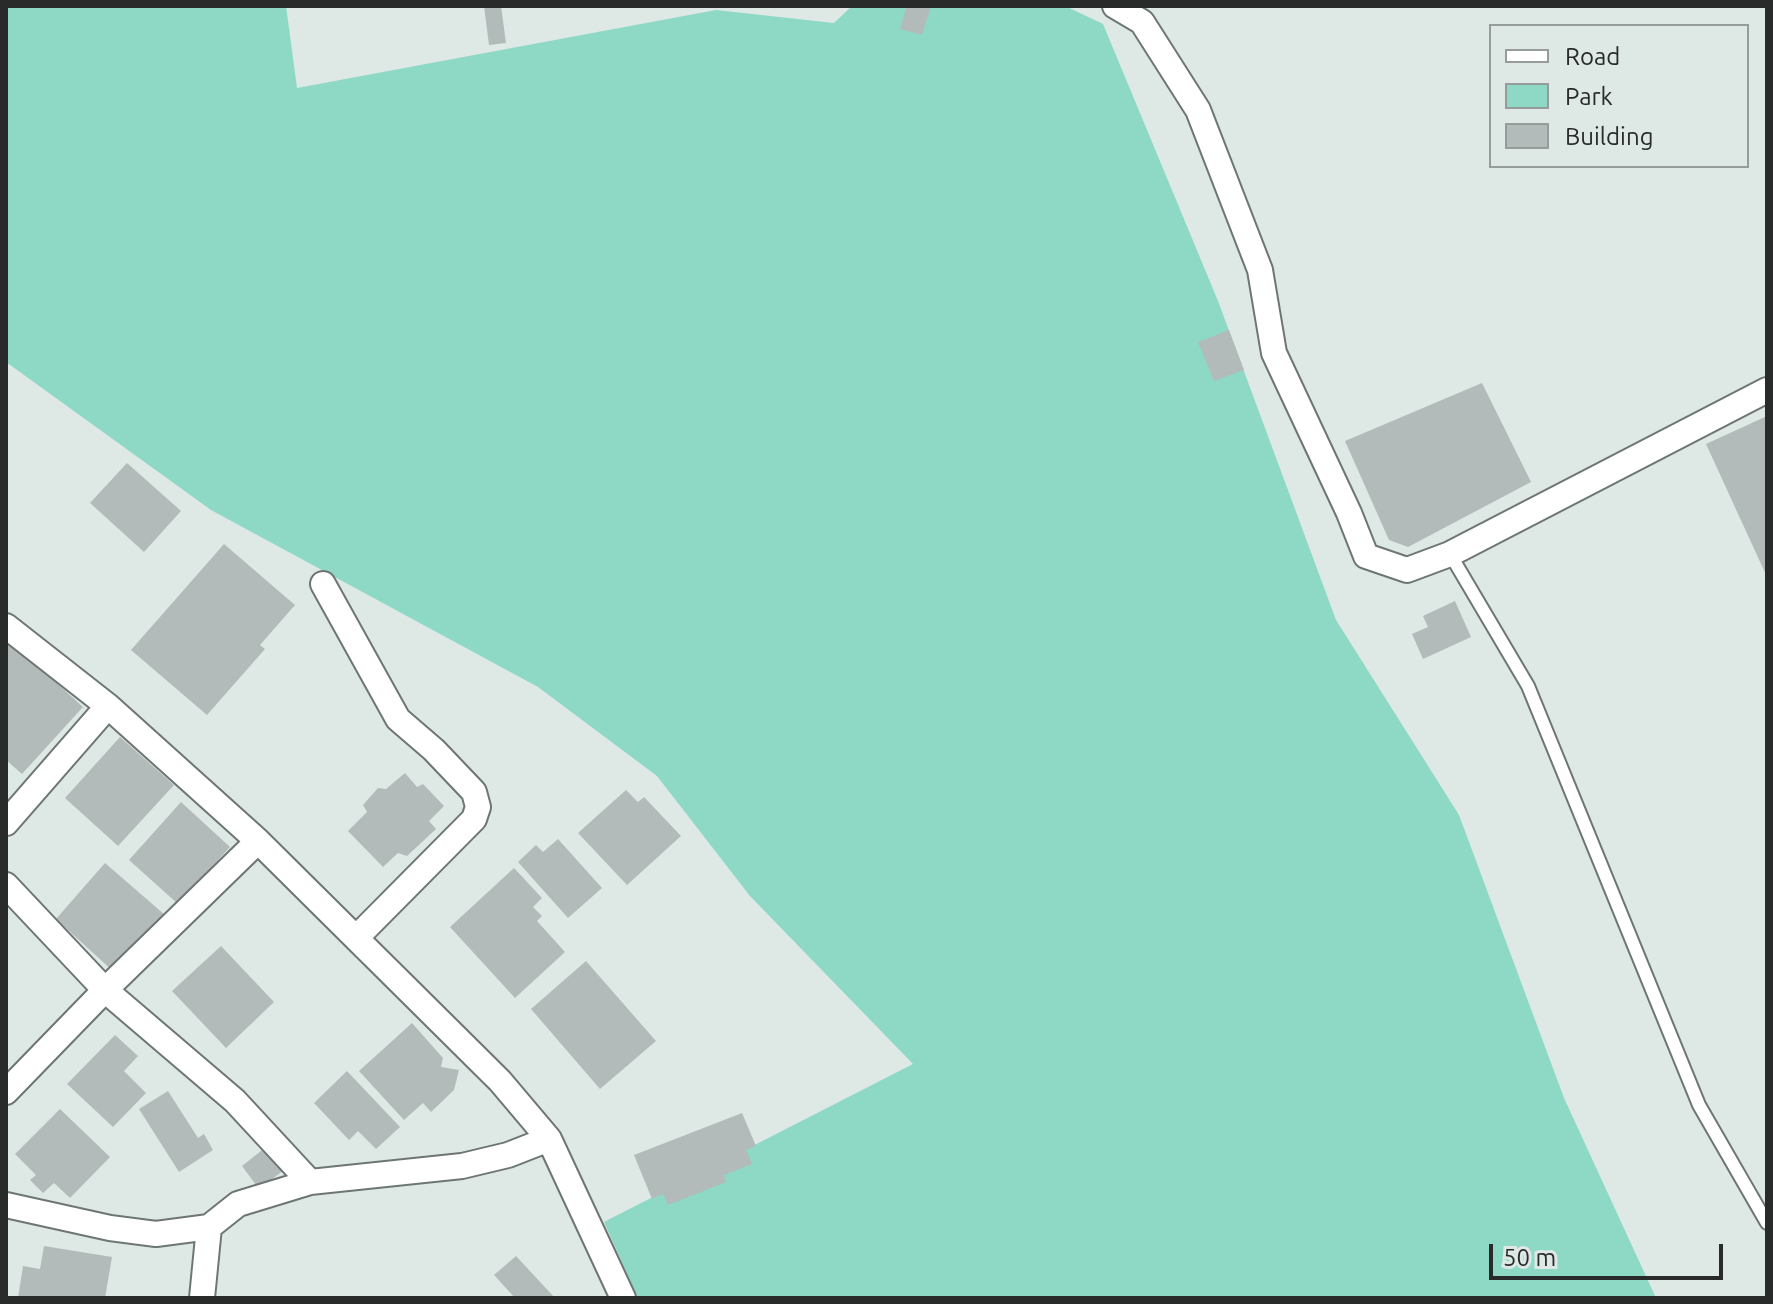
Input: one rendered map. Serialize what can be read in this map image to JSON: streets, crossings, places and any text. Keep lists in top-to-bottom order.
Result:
{
  "legend": ["Road", "Park", "Building"],
  "scale_bar": "50 m"
}
